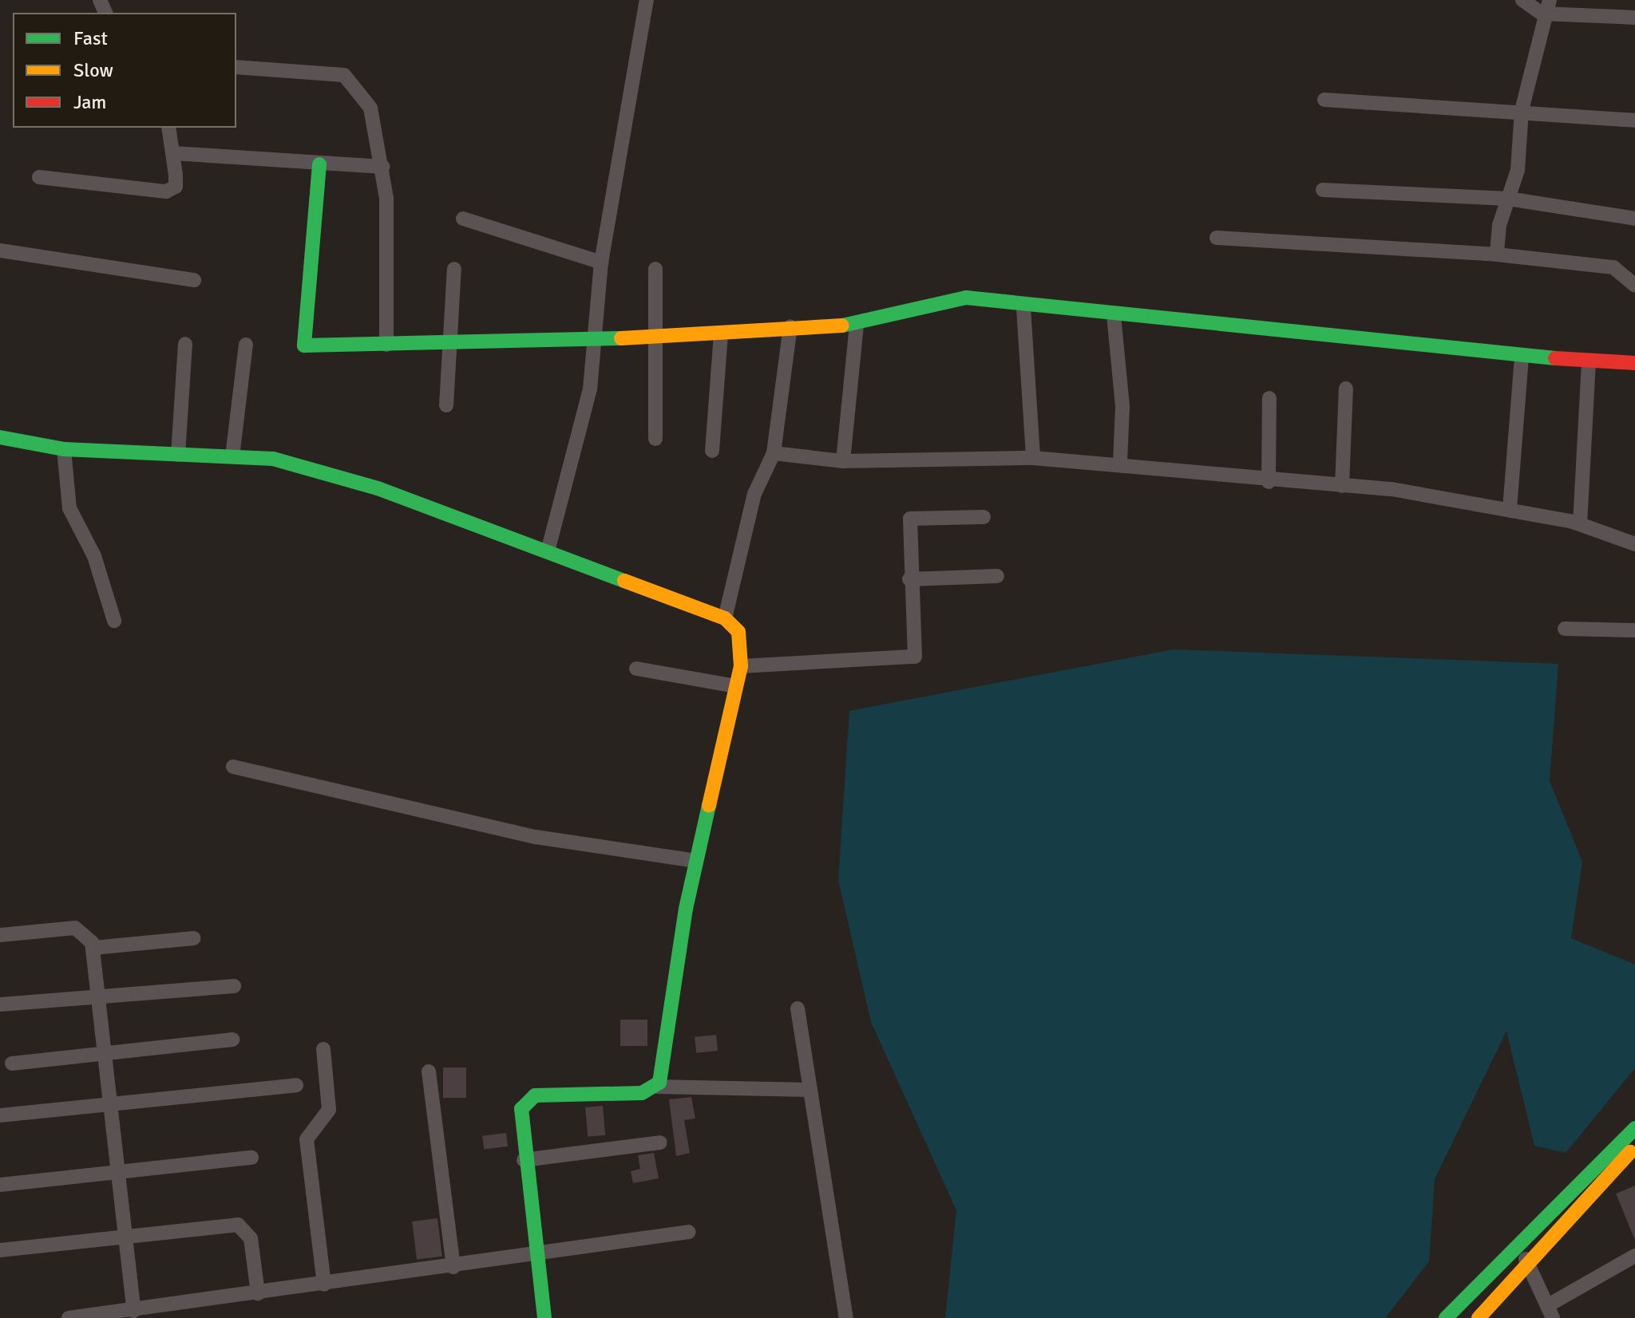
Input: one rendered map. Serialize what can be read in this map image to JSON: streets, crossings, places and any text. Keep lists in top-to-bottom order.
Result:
{
  "legend": ["Fast", "Slow", "Jam"]
}
